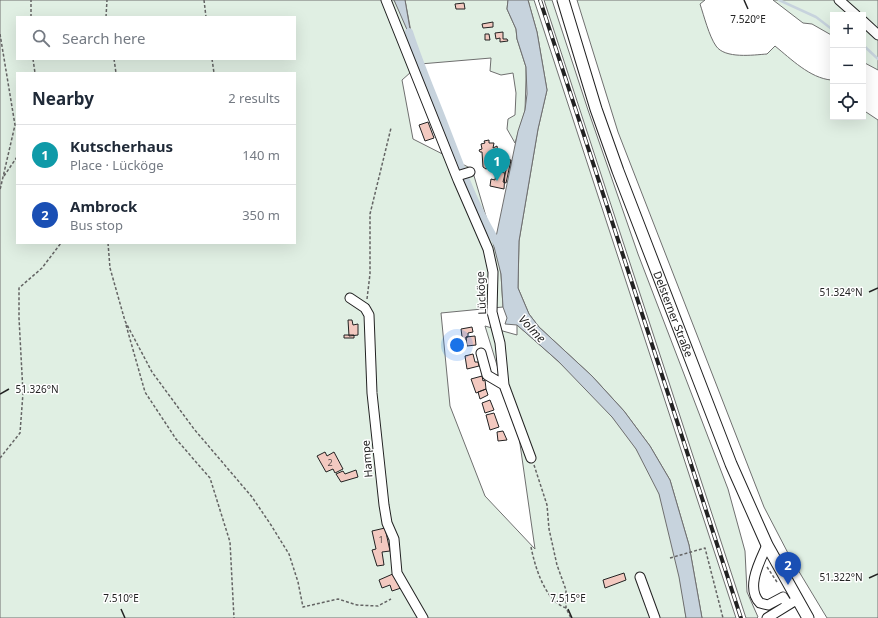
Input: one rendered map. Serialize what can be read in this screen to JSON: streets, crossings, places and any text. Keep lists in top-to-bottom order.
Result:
{
  "streets": {
    "main road": ["Delsterner Straße"],
    "street": ["Lücköge", "Hampe"]
  },
  "water": ["Volme"],
  "house_numbers": ["2", "1"],
  "page": {
    "map_buttons": ["+", "−"],
    "search": "Search here",
    "heading": ["Nearby", "2 results"],
    "list": [
      {
        "mark": "1",
        "name": "Kutscherhaus",
        "note": "Place · Lücköge",
        "value": "140 m"
      },
      {
        "mark": "2",
        "name": "Ambrock",
        "note": "Bus stop",
        "value": "350 m"
      }
    ],
    "pins": ["1", "2"]
  },
  "coordinates": [
    "7.520°E",
    "51.324°N",
    "51.326°N",
    "51.322°N",
    "7.510°E",
    "7.515°E"
  ]
}
